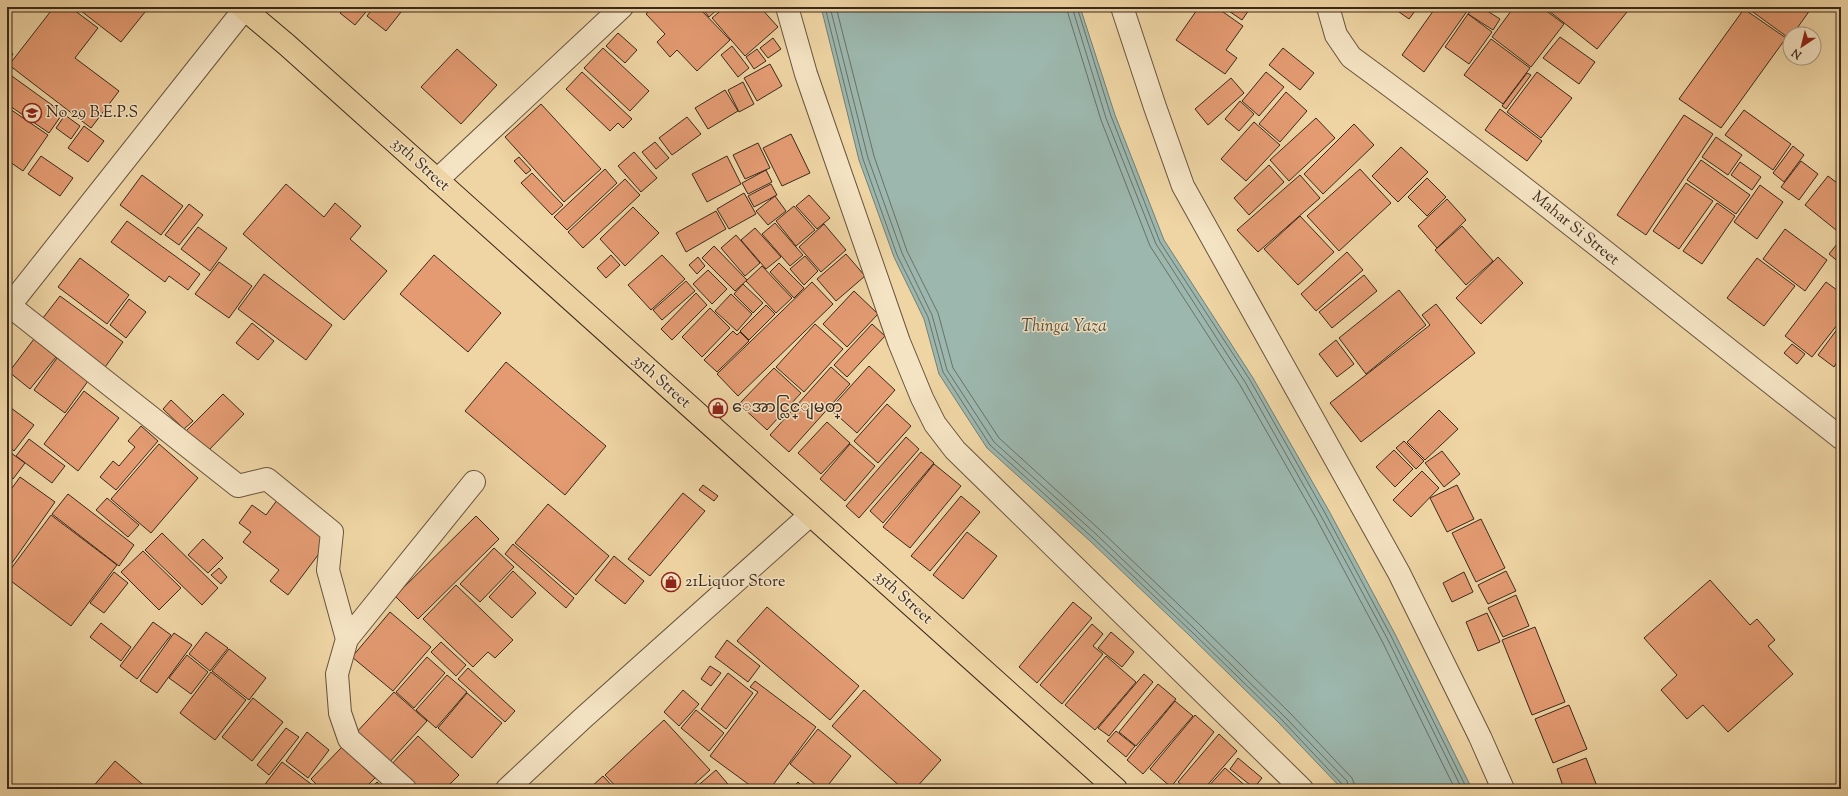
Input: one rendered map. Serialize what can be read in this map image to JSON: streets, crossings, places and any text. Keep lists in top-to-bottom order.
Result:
{
  "streets": {
    "main road": ["35th Street"],
    "street": ["Mahar Si Street"]
  },
  "water": ["Thinga Yaza"],
  "places": {
    "school or university": ["No 29 B.E.P.S"],
    "shop": ["ေအာင္လြင္ျမတ္", "21Liquor Store"]
  },
  "north": "bottom left"
}
